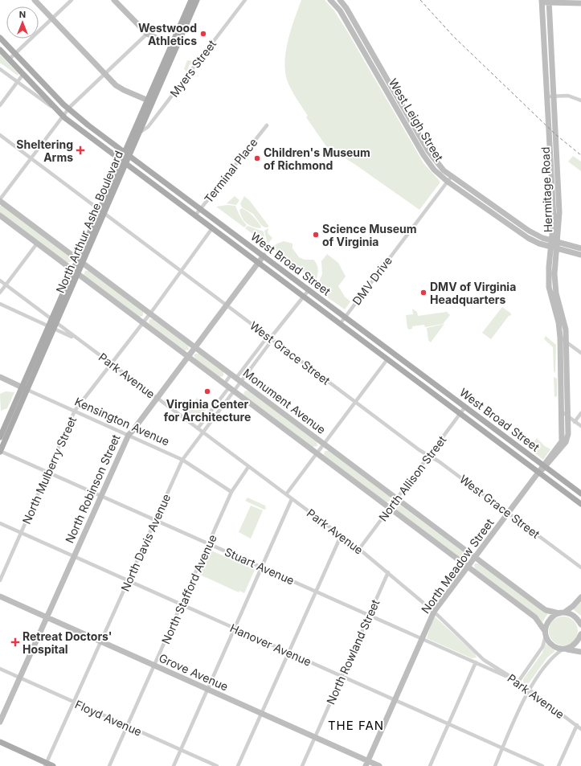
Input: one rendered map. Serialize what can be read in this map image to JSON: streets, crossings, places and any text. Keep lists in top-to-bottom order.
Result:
{
  "streets": {
    "main road": ["North Arthur Ashe Boulevard", "West Broad Street"],
    "street": [
      "Myers Street",
      "West Leigh Street",
      "Terminal Place",
      "Hermitage Road",
      "DMV Drive",
      "West Grace Street",
      "Park Avenue",
      "Monument Avenue",
      "Kensington Avenue",
      "North Mulberry Street",
      "North Allison Street",
      "North Robinson Street",
      "North Davis Avenue",
      "Stuart Avenue",
      "North Meadow Street",
      "North Stafford Avenue",
      "Hanover Avenue",
      "North Rowland Street",
      "Grove Avenue",
      "Floyd Avenue"
    ]
  },
  "crossings": [
    ["Myers Street", "North Arthur Ashe Boulevard"],
    ["West Leigh Street", "Hermitage Road"],
    ["West Leigh Street", "DMV Drive"],
    ["Terminal Place", "West Broad Street"],
    ["Hermitage Road", "North Meadow Street"],
    ["North Arthur Ashe Boulevard", "West Broad Street"],
    ["North Arthur Ashe Boulevard", "West Grace Street"],
    ["North Arthur Ashe Boulevard", "Park Avenue"],
    ["North Arthur Ashe Boulevard", "Monument Avenue"],
    ["North Arthur Ashe Boulevard", "Kensington Avenue"],
    ["North Arthur Ashe Boulevard", "Stuart Avenue"],
    ["West Broad Street", "DMV Drive"],
    ["West Broad Street", "North Mulberry Street"],
    ["West Broad Street", "North Allison Street"],
    ["West Broad Street", "North Robinson Street"],
    ["West Broad Street", "North Davis Avenue"],
    ["West Broad Street", "North Meadow Street"],
    ["West Grace Street", "North Mulberry Street"],
    ["West Grace Street", "North Allison Street"],
    ["West Grace Street", "North Robinson Street"],
    ["West Grace Street", "North Davis Avenue"],
    ["West Grace Street", "North Meadow Street"],
    ["Park Avenue", "North Mulberry Street"],
    ["Park Avenue", "North Allison Street"],
    ["Park Avenue", "North Robinson Street"],
    ["Park Avenue", "North Davis Avenue"],
    ["Park Avenue", "Stuart Avenue"],
    ["Park Avenue", "North Meadow Street"],
    ["Park Avenue", "North Stafford Avenue"],
    ["Park Avenue", "North Rowland Street"],
    ["Monument Avenue", "North Mulberry Street"],
    ["Monument Avenue", "North Allison Street"],
    ["Monument Avenue", "North Robinson Street"],
    ["Monument Avenue", "North Davis Avenue"],
    ["Monument Avenue", "North Meadow Street"],
    ["Kensington Avenue", "North Mulberry Street"],
    ["Kensington Avenue", "North Robinson Street"],
    ["Kensington Avenue", "North Davis Avenue"],
    ["Kensington Avenue", "North Stafford Avenue"],
    ["North Mulberry Street", "Stuart Avenue"],
    ["North Mulberry Street", "Hanover Avenue"],
    ["North Robinson Street", "Stuart Avenue"],
    ["North Robinson Street", "Hanover Avenue"],
    ["North Robinson Street", "Grove Avenue"],
    ["North Robinson Street", "Floyd Avenue"],
    ["North Davis Avenue", "Stuart Avenue"],
    ["North Davis Avenue", "Hanover Avenue"],
    ["North Davis Avenue", "Grove Avenue"],
    ["North Davis Avenue", "Floyd Avenue"],
    ["Stuart Avenue", "North Meadow Street"],
    ["Stuart Avenue", "North Stafford Avenue"],
    ["Stuart Avenue", "North Rowland Street"],
    ["North Meadow Street", "Hanover Avenue"],
    ["North Meadow Street", "Grove Avenue"],
    ["North Stafford Avenue", "Hanover Avenue"],
    ["North Stafford Avenue", "Grove Avenue"],
    ["North Stafford Avenue", "Floyd Avenue"],
    ["Hanover Avenue", "North Rowland Street"],
    ["North Rowland Street", "Grove Avenue"]
  ],
  "districts": ["THE FAN"],
  "places": {
    "other": [
      "Westwood Athletics",
      "Children's Museum of Richmond",
      "Science Museum of Virginia",
      "DMV of Virginia Headquarters",
      "Virginia Center for Architecture"
    ],
    "health": ["Sheltering Arms", "Retreat Doctors' Hospital"]
  },
  "north": "top"
}
